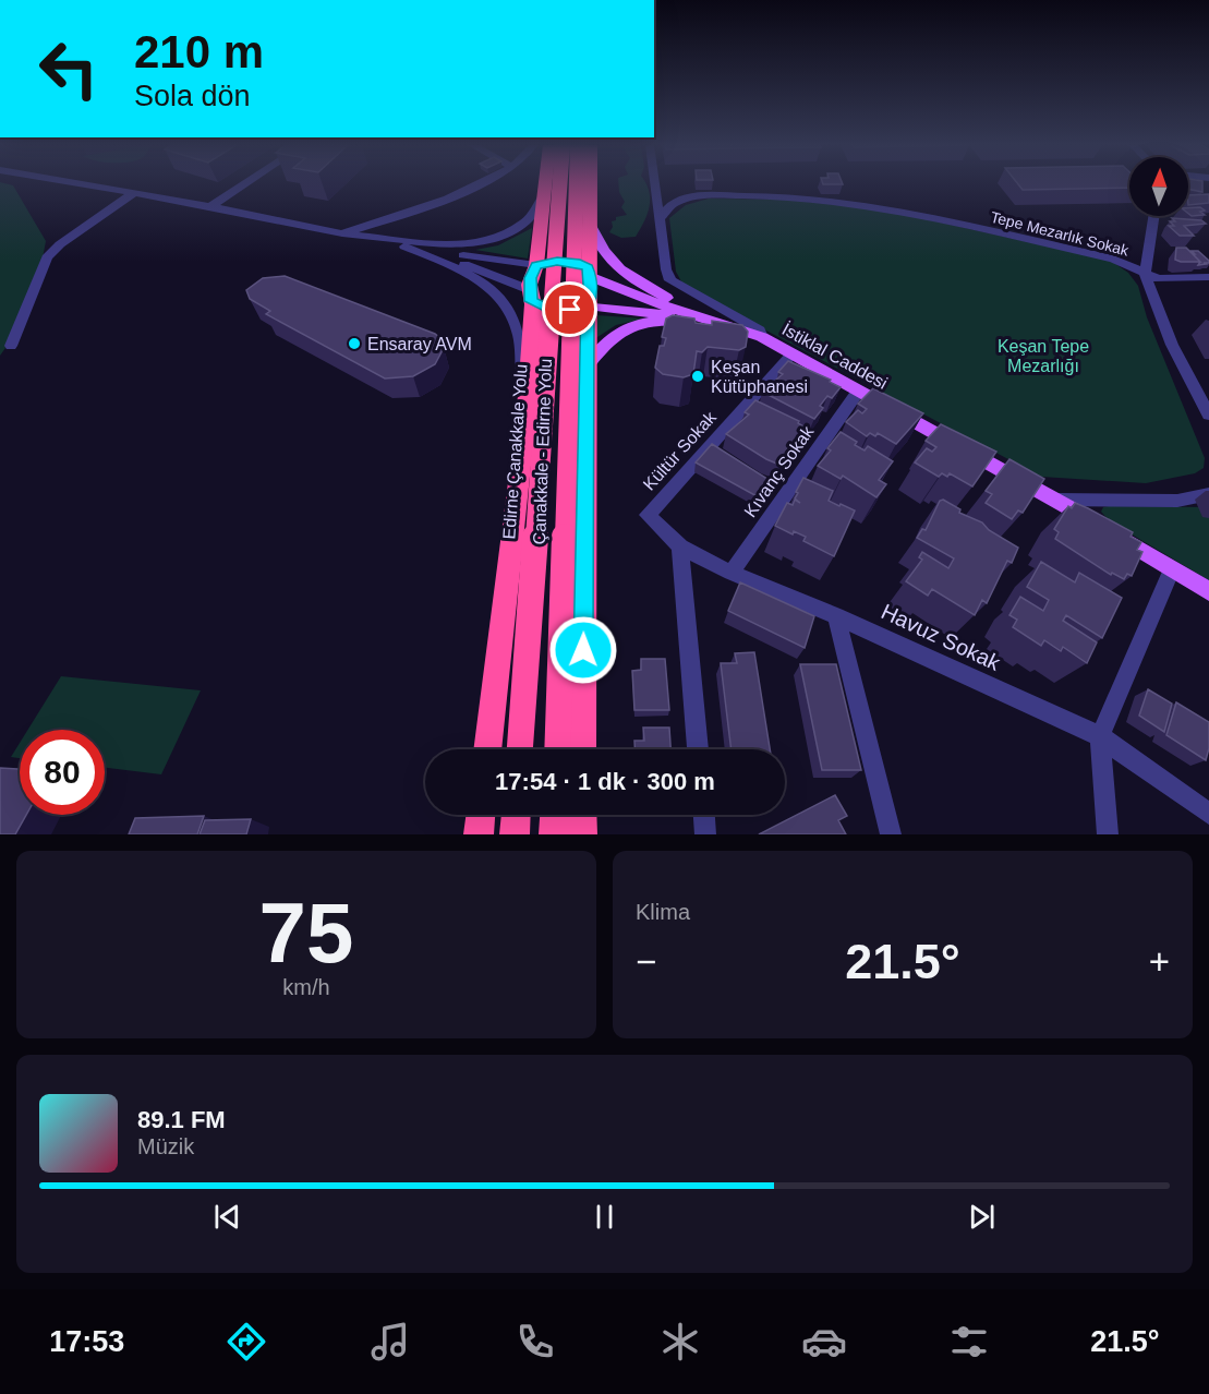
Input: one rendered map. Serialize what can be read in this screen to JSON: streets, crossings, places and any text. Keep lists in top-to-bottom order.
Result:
{
  "streets": {
    "highway": ["Edirne Çanakkale Yolu", "Çanakkale - Edirne Yolu"],
    "main road": ["İstiklal Caddesi"],
    "street": [
      "Tepe Mezarlık Sokak",
      "Kültür Sokak",
      "Kıvanç Sokak",
      "Havuz Sokak"
    ]
  },
  "crossings": [
    ["İstiklal Caddesi", "Kültür Sokak"],
    ["İstiklal Caddesi", "Kıvanç Sokak"],
    ["Kültür Sokak", "Havuz Sokak"],
    ["Kıvanç Sokak", "Havuz Sokak"]
  ],
  "parks": ["Keşan Tepe Mezarlığı"],
  "places": ["Ensaray AVM", "Keşan Kütüphanesi"],
  "north": "top",
  "page": {
    "turn": ["210 m", "Sola dön"],
    "limit": "80",
    "trip": "17:54 · 1 dk · 300 m",
    "tile": [
      ["75", "km/h"],
      "Klima"
    ],
    "heat": ["−", "21.5°", "+"],
    "song": ["89.1 FM", "Müzik"],
    "tabs": ["17:53", "21.5°"]
  }
}
